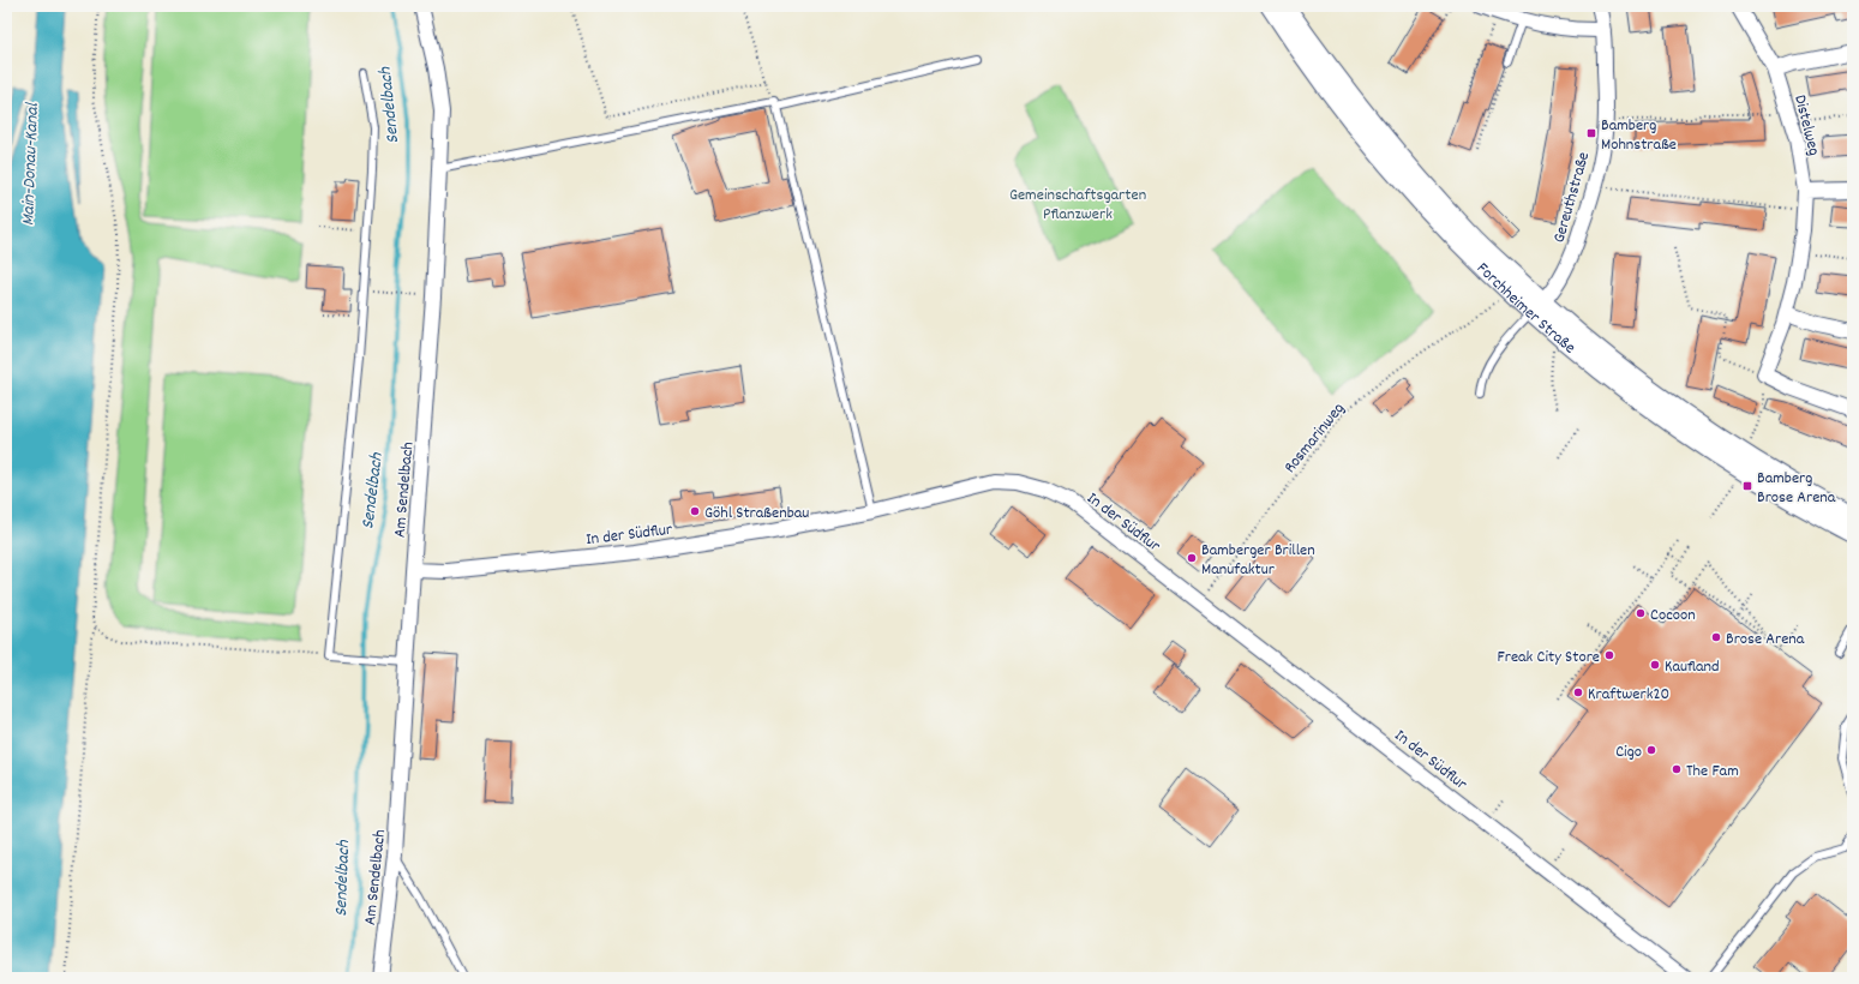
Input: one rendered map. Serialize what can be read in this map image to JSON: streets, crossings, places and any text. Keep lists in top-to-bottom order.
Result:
{
  "streets": {
    "street": [
      "Distelweg",
      "Gereuthstraße",
      "Forchheimer Straße",
      "Am Sendelbach",
      "In der Südflur"
    ],
    "path": ["Rosmarinweg"]
  },
  "crossings": [
    ["Gereuthstraße", "Forchheimer Straße"],
    ["Rosmarinweg", "In der Südflur"],
    ["Am Sendelbach", "In der Südflur"]
  ],
  "water": ["Sendelbach", "Main-Donau-Kanal"],
  "parks": ["Gemeinschaftsgarten Pflanzwerk"],
  "places": {
    "transit": ["Bamberg Mohnstraße", "Bamberg Brose Arena"],
    "other": [
      "Göhl Straßenbau",
      "Bamberger Brillen Manufaktur",
      "Cocoon",
      "Brose Arena",
      "Freak City Store",
      "Kaufland",
      "Kraftwerk20",
      "Cigo",
      "The Fam"
    ]
  }
}
